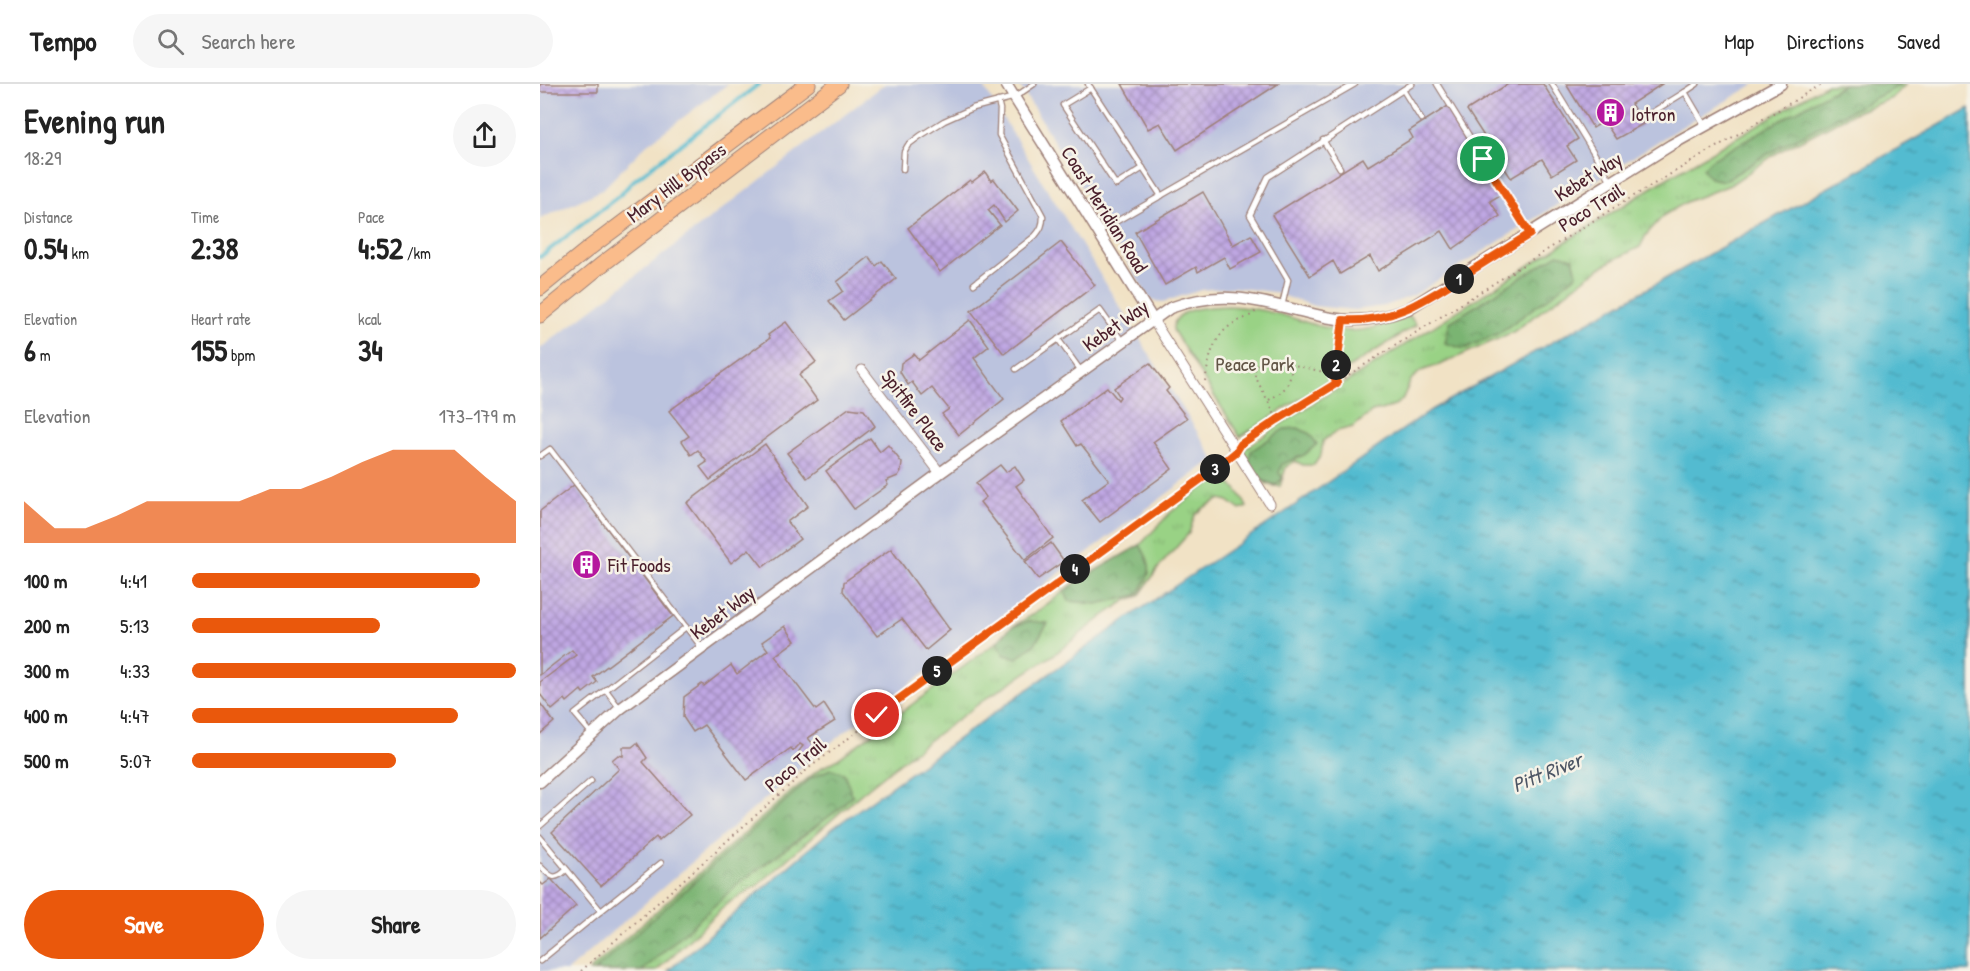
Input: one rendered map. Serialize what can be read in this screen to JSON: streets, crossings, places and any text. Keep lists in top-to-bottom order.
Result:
{
  "streets": {
    "highway": ["Mary Hill Bypass"],
    "street": ["Kebet Way", "Coast Meridian Road", "Spitfire Place"],
    "path": ["Poco Trail"]
  },
  "crossings": [
    ["Kebet Way", "Coast Meridian Road"],
    ["Kebet Way", "Spitfire Place"],
    ["Poco Trail", "Coast Meridian Road"]
  ],
  "water": ["Pitt River"],
  "parks": ["Peace Park"],
  "places": {
    "building": ["Iotron", "Fit Foods"]
  },
  "page": {
    "header": "Tempo",
    "search": "Search here",
    "nav": ["Map", "Directions", "Saved"],
    "heading": ["Evening run", "18:29"],
    "stats": [
      ["Distance", "0.54 km"],
      ["Time", "2:38"],
      ["Pace", "4:52 /km"],
      ["Elevation", "6 m"],
      ["Heart rate", "155 bpm"],
      ["kcal", "34"]
    ],
    "pins": [
      "1",
      "2",
      "3",
      "4",
      "5"
    ],
    "chart": ["Elevation", "173–179 m"],
    "list": [
      {
        "name": "100 m",
        "note": "4:41"
      },
      {
        "name": "200 m",
        "note": "5:13"
      },
      {
        "name": "300 m",
        "note": "4:33"
      },
      {
        "name": "400 m",
        "note": "4:47"
      },
      {
        "name": "500 m",
        "note": "5:07"
      }
    ],
    "buttons": ["Save", "Share"]
  }
}
